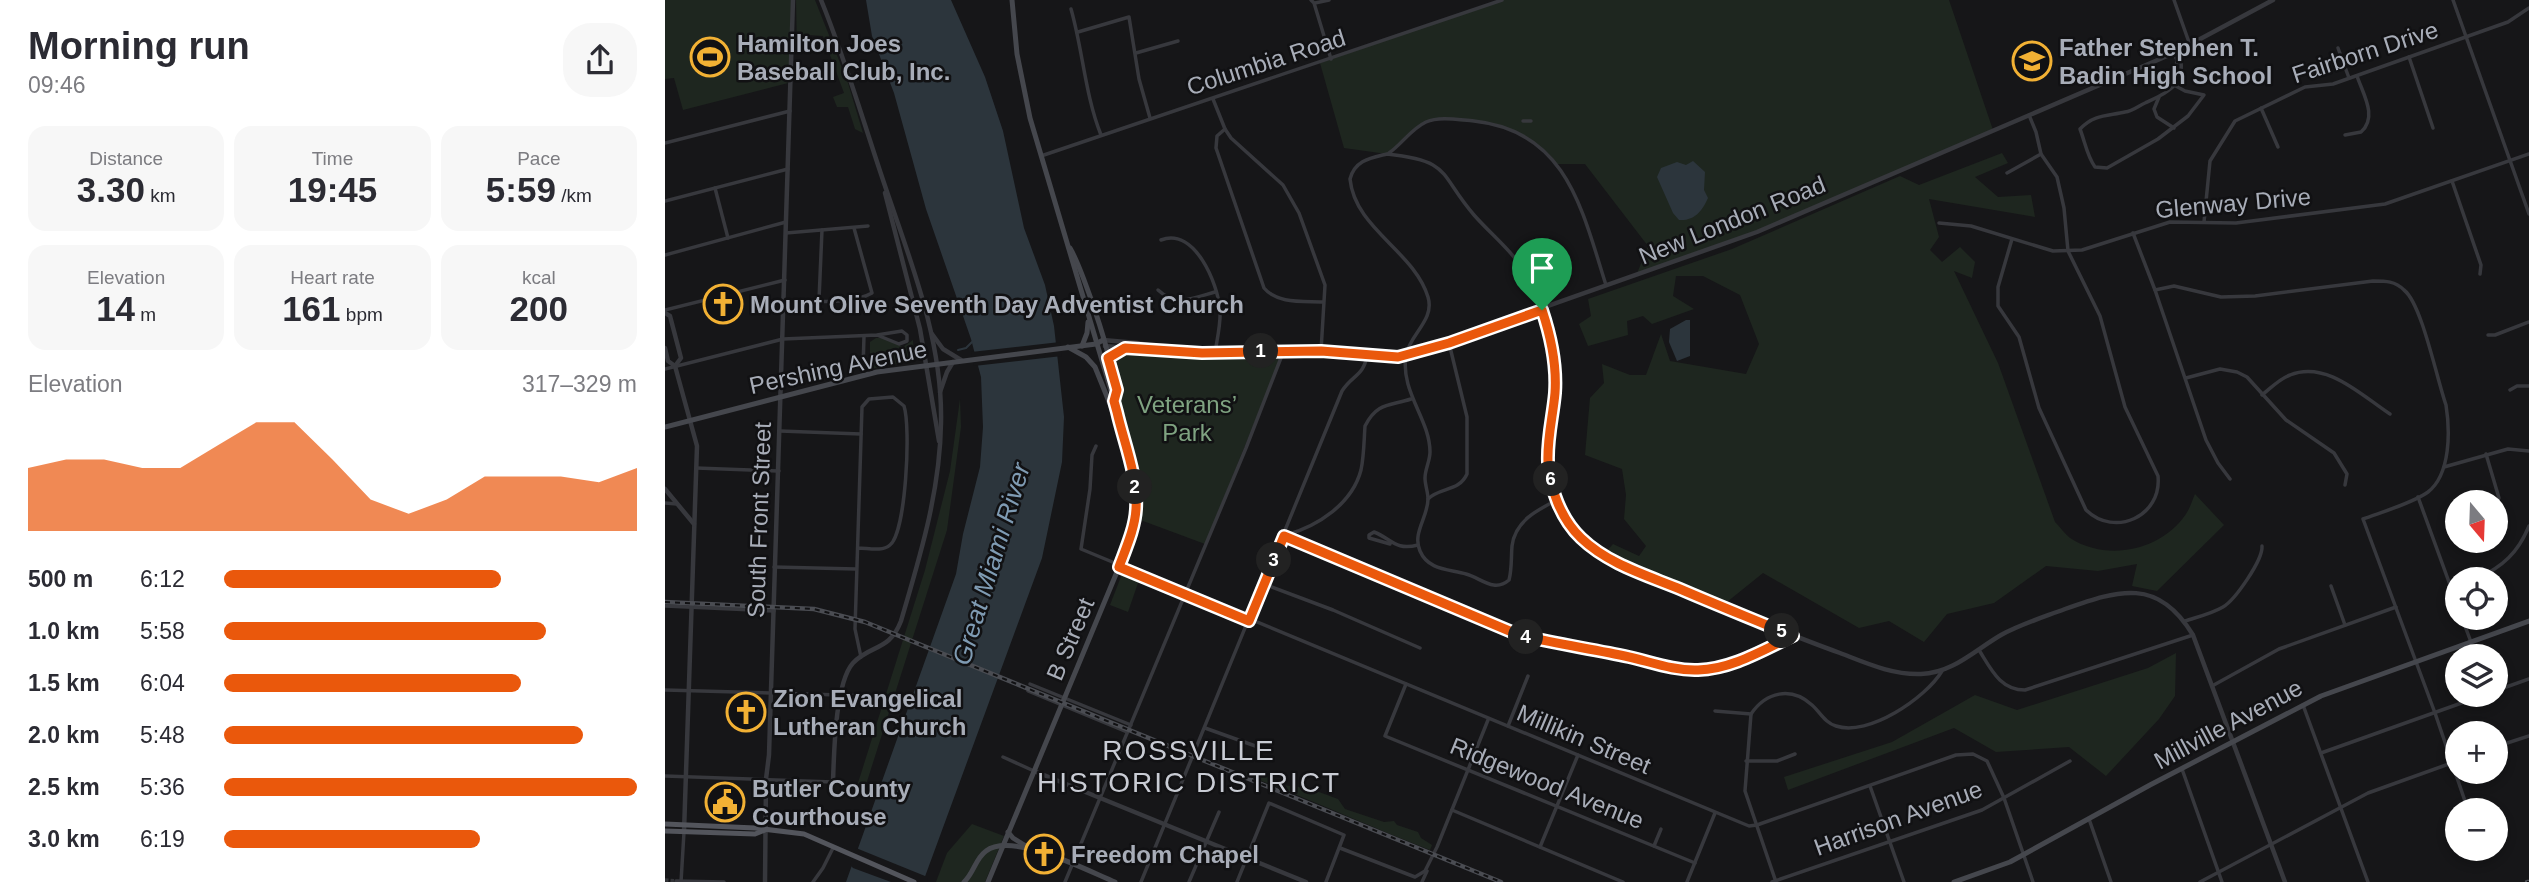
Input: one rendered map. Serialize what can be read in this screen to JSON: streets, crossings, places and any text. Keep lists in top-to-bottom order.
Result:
{
  "streets": {
    "main road": ["Pershing Avenue", "B Street", "Millville Avenue"],
    "street": [
      "Fairborn Drive",
      "Columbia Road",
      "Glenway Drive",
      "New London Road",
      "South Front Street",
      "Millikin Street",
      "Ridgewood Avenue",
      "Harrison Avenue"
    ]
  },
  "crossings": [
    ["Fairborn Drive", "Glenway Drive"],
    ["New London Road", "Pershing Avenue"],
    ["New London Road", "B Street"],
    ["Pershing Avenue", "South Front Street"],
    ["Pershing Avenue", "B Street"],
    ["B Street", "Millikin Street"],
    ["Millikin Street", "Ridgewood Avenue"]
  ],
  "districts": ["ROSSVILLE HISTORIC DISTRICT"],
  "water": ["Great Miami River"],
  "parks": ["Veterans’ Park"],
  "places": {
    "sports": ["Hamilton Joes Baseball Club, Inc."],
    "school or university": ["Father Stephen T. Badin High School"],
    "church": ["Mount Olive Seventh Day Adventist Church", "Zion Evangelical Lutheran Church", "Freedom Chapel"],
    "public building": ["Butler County Courthouse"]
  },
  "north": "bottom",
  "page": {
    "heading": ["Morning run", "09:46"],
    "stats": [
      ["Distance", "3.30 km"],
      ["Time", "19:45"],
      ["Pace", "5:59 /km"],
      ["Elevation", "14 m"],
      ["Heart rate", "161 bpm"],
      ["kcal", "200"]
    ],
    "pins": [
      "1",
      "6",
      "2",
      "3",
      "5",
      "4"
    ],
    "chart": ["Elevation", "317–329 m"],
    "map_buttons": ["+", "−"],
    "list": [
      {
        "name": "500 m",
        "note": "6:12"
      },
      {
        "name": "1.0 km",
        "note": "5:58"
      },
      {
        "name": "1.5 km",
        "note": "6:04"
      },
      {
        "name": "2.0 km",
        "note": "5:48"
      },
      {
        "name": "2.5 km",
        "note": "5:36"
      },
      {
        "name": "3.0 km",
        "note": "6:19"
      }
    ]
  }
}
